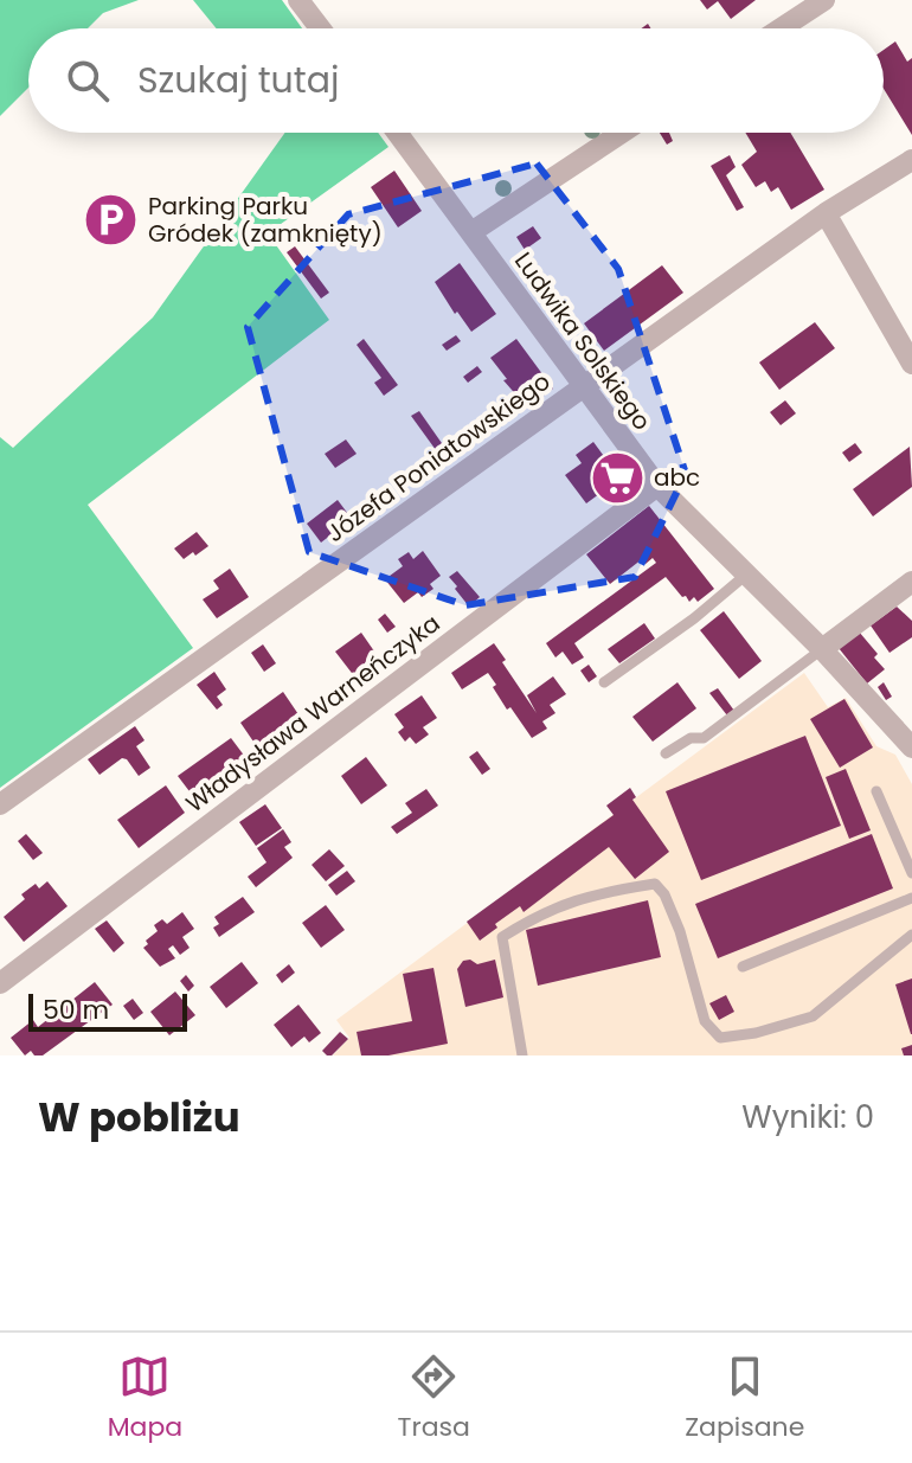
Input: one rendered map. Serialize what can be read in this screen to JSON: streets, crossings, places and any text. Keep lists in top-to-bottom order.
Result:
{
  "streets": {
    "street": ["Ludwika Solskiego", "Józefa Poniatowskiego", "Władysława Warneńczyka"]
  },
  "crossings": [
    ["Ludwika Solskiego", "Józefa Poniatowskiego"],
    ["Ludwika Solskiego", "Władysława Warneńczyka"]
  ],
  "places": {
    "parking": ["Parking Parku Gródek (zamknięty)"],
    "supermarket": ["abc"]
  },
  "scale_bar": "50 m",
  "page": {
    "search": "Szukaj tutaj",
    "scale": "50 m",
    "heading": ["W pobliżu", "Wyniki: 0"],
    "nav": ["Mapa", "Trasa", "Zapisane"]
  }
}
